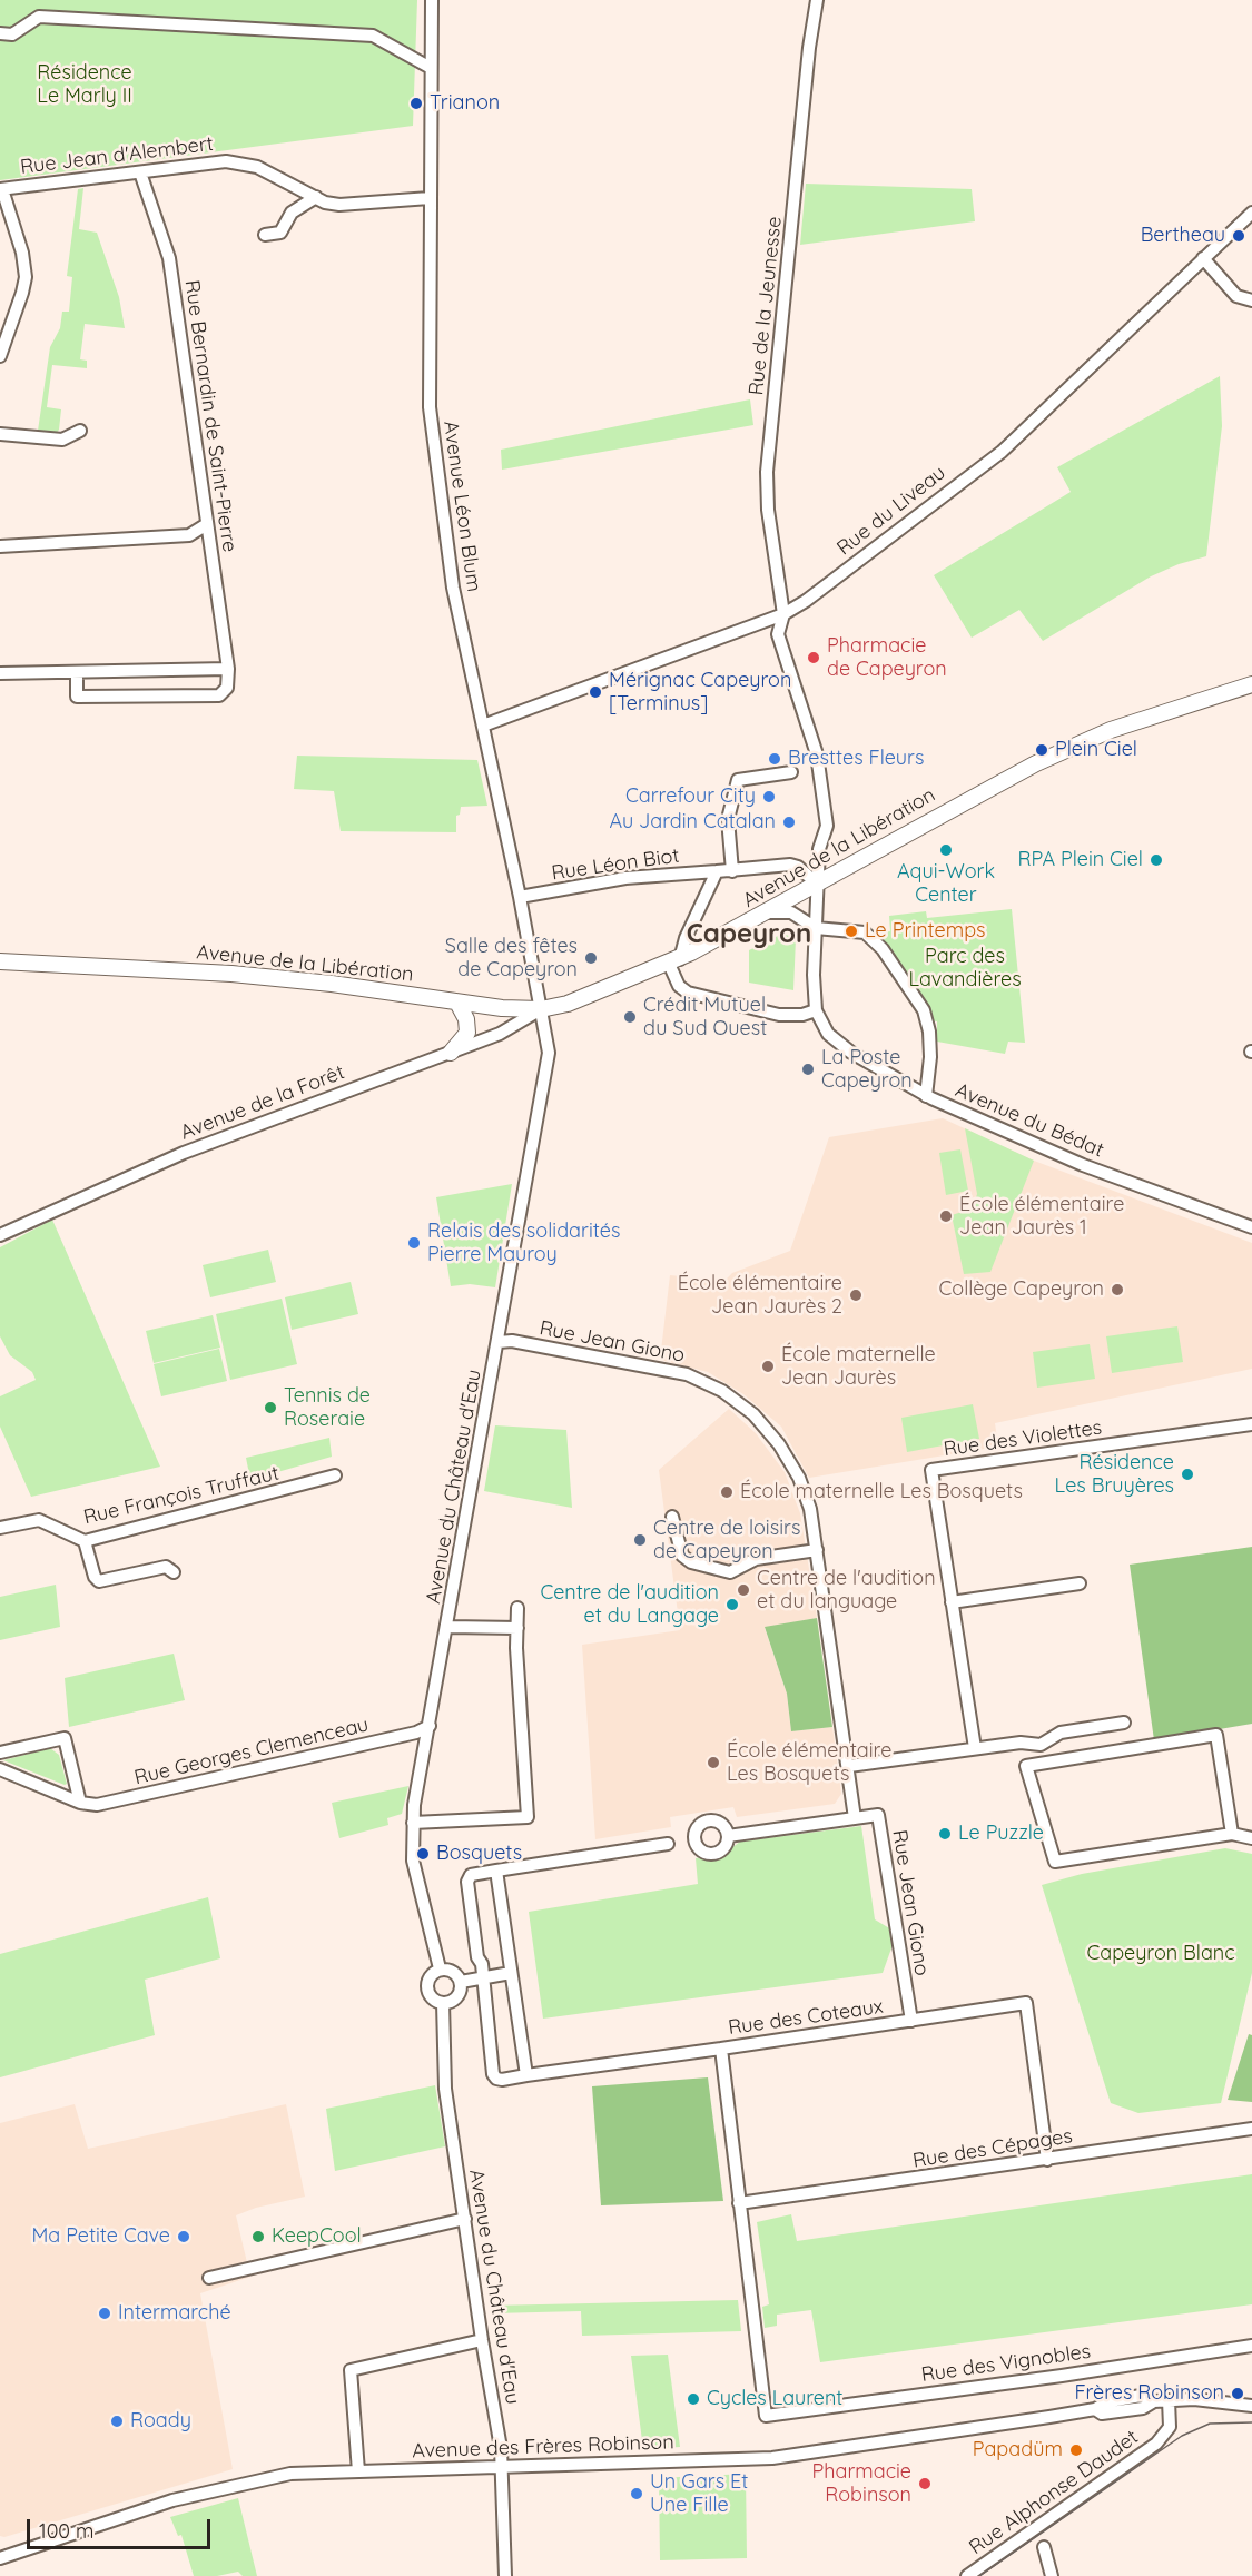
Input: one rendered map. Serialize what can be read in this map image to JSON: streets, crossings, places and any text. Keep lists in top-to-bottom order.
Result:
{
  "streets": {
    "main road": ["Avenue de la Libération"],
    "street": [
      "Rue Jean d'Alembert",
      "Rue de la Jeunesse",
      "Rue Bernardin de Saint-Pierre",
      "Avenue Léon Blum",
      "Rue du Liveau",
      "Rue Léon Biot",
      "Avenue de la Forêt",
      "Avenue du Bédat",
      "Rue Jean Giono",
      "Rue des Violettes",
      "Avenue du Château d'Eau",
      "Rue François Truffaut",
      "Rue Georges Clemenceau",
      "Rue des Coteaux",
      "Rue des Cépages",
      "Rue des Vignobles",
      "Avenue des Frères Robinson",
      "Rue Alphonse Daudet"
    ]
  },
  "crossings": [
    ["Rue Jean d'Alembert", "Rue Bernardin de Saint-Pierre"],
    ["Rue Jean d'Alembert", "Avenue Léon Blum"],
    ["Rue de la Jeunesse", "Rue du Liveau"],
    ["Rue de la Jeunesse", "Avenue de la Libération"],
    ["Rue de la Jeunesse", "Rue Léon Biot"],
    ["Rue de la Jeunesse", "Avenue du Bédat"],
    ["Avenue Léon Blum", "Rue du Liveau"],
    ["Avenue Léon Blum", "Avenue de la Libération"],
    ["Avenue Léon Blum", "Rue Léon Biot"],
    ["Avenue Léon Blum", "Avenue de la Forêt"],
    ["Avenue Léon Blum", "Avenue du Château d'Eau"],
    ["Avenue de la Libération", "Rue Léon Biot"],
    ["Avenue de la Libération", "Avenue de la Forêt"],
    ["Avenue de la Libération", "Avenue du Château d'Eau"],
    ["Avenue de la Forêt", "Avenue du Château d'Eau"],
    ["Rue Jean Giono", "Avenue du Château d'Eau"],
    ["Rue Jean Giono", "Rue des Coteaux"],
    ["Avenue du Château d'Eau", "Rue Georges Clemenceau"],
    ["Avenue du Château d'Eau", "Avenue des Frères Robinson"],
    ["Rue des Coteaux", "Rue des Cépages"],
    ["Rue des Coteaux", "Rue des Vignobles"],
    ["Avenue des Frères Robinson", "Rue Alphonse Daudet"]
  ],
  "districts": ["Capeyron"],
  "parks": ["Résidence Le Marly II", "Parc des Lavandières", "Capeyron Blanc"],
  "places": [
    "Trianon",
    "Bertheau",
    "Pharmacie de Capeyron",
    "Mérignac Capeyron [Terminus]",
    "Plein Ciel",
    "Bresttes Fleurs",
    "Carrefour City",
    "Au Jardin Catalan",
    "Aqui-Work Center",
    "RPA Plein Ciel",
    "Le Printemps",
    "Salle des fêtes de Capeyron",
    "Crédit Mutuel du Sud Ouest",
    "La Poste Capeyron",
    "École élémentaire Jean Jaurès 1",
    "Relais des solidarités Pierre Mauroy",
    "Collège Capeyron",
    "École élémentaire Jean Jaurès 2",
    "École maternelle Jean Jaurès",
    "Tennis de Roseraie",
    "Résidence Les Bruyères",
    "École maternelle Les Bosquets",
    "Centre de loisirs de Capeyron",
    "Centre de l'audition et du language",
    "Centre de l'audition et du Langage",
    "École élémentaire Les Bosquets",
    "Le Puzzle",
    "Bosquets",
    "Ma Petite Cave",
    "KeepCool",
    "Intermarché",
    "Frères Robinson",
    "Cycles Laurent",
    "Roady",
    "Papadüm",
    "Pharmacie Robinson",
    "Un Gars Et Une Fille"
  ],
  "scale_bar": "100 m"
}
